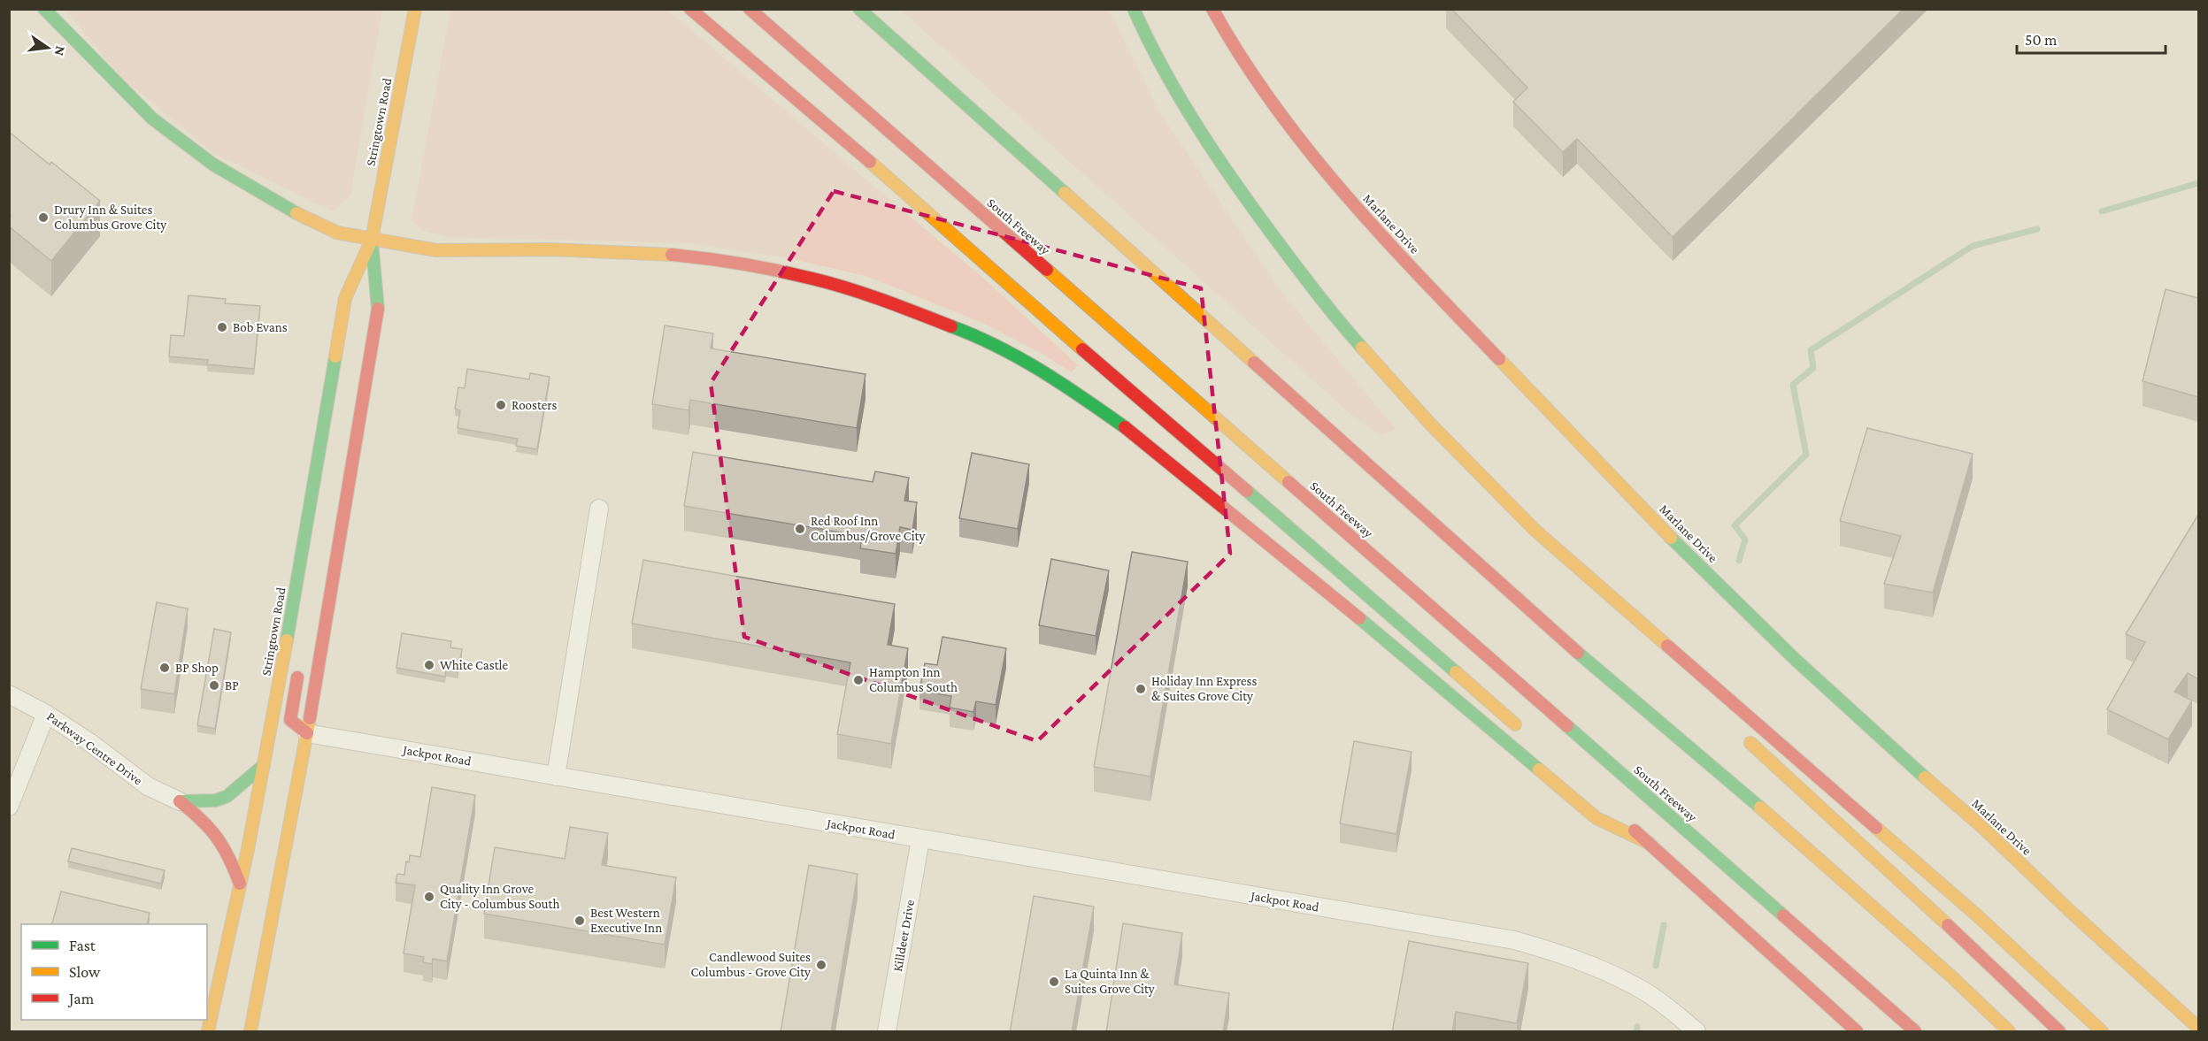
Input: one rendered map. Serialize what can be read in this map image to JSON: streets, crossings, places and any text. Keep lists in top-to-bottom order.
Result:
{
  "streets": {
    "main road": ["Stringtown Road", "Marlane Drive", "South Freeway"],
    "street": ["Parkway Centre Drive", "Jackpot Road", "Killdeer Drive"]
  },
  "crossings": [
    ["Stringtown Road", "Jackpot Road"],
    ["Jackpot Road", "Killdeer Drive"]
  ],
  "places": [
    "Drury Inn & Suites Columbus Grove City",
    "Bob Evans",
    "Roosters",
    "Red Roof Inn Columbus/Grove City",
    "White Castle",
    "BP Shop",
    "Hampton Inn Columbus South",
    "BP",
    "Holiday Inn Express & Suites Grove City",
    "Quality Inn Grove City - Columbus South",
    "Best Western Executive Inn",
    "Candlewood Suites Columbus - Grove City",
    "La Quinta Inn & Suites Grove City"
  ],
  "legend": ["Fast", "Slow", "Jam"],
  "scale_bar": "50 m",
  "north": "right"
}
